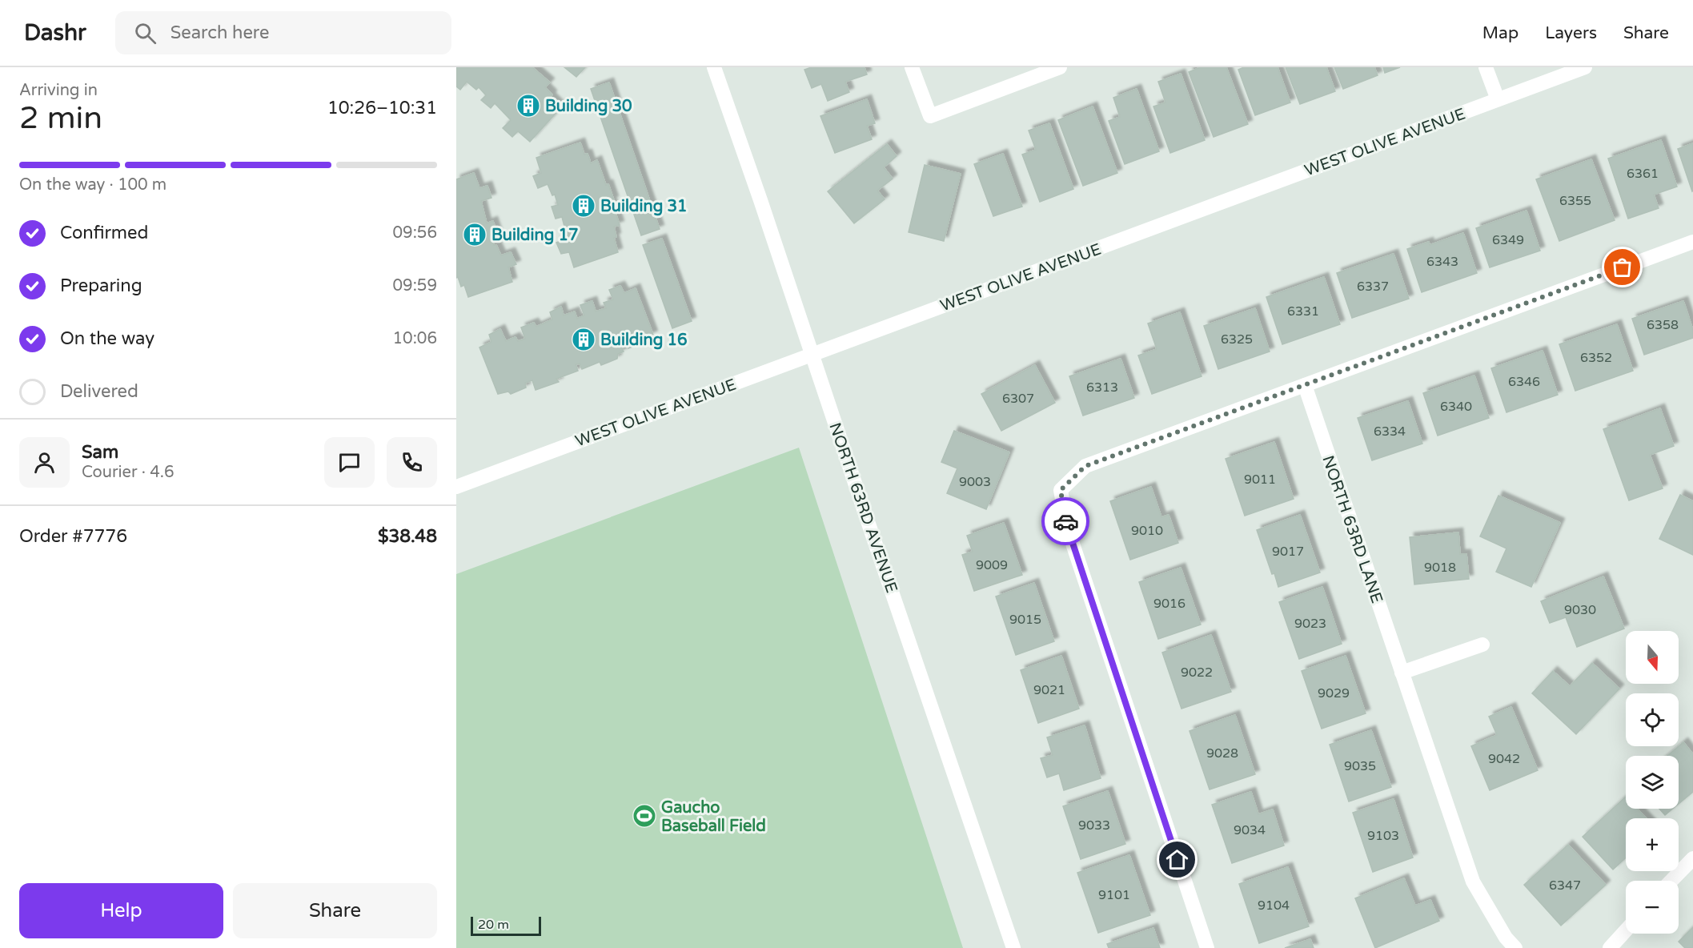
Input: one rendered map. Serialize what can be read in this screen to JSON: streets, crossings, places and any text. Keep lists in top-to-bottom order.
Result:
{
  "streets": {
    "street": ["WEST OLIVE AVENUE", "NORTH 63RD AVENUE", "NORTH 63RD LANE"]
  },
  "crossings": [
    ["WEST OLIVE AVENUE", "NORTH 63RD AVENUE"]
  ],
  "places": {
    "building": [
      "Building 30",
      "Building 31",
      "Building 17",
      "Building 16"
    ],
    "sports": ["Gaucho Baseball Field"]
  },
  "house_numbers": [
    "6361",
    "6355",
    "6349",
    "6343",
    "6337",
    "6331",
    "6358",
    "6325",
    "6352",
    "6346",
    "6313",
    "6307",
    "6340",
    "6334",
    "9011",
    "9003",
    "9010",
    "9017",
    "9009",
    "9018",
    "9016",
    "9030",
    "9015",
    "9023",
    "9022",
    "9021",
    "9029",
    "9028",
    "9042",
    "9035",
    "9033",
    "9034",
    "9103",
    "6347",
    "9101",
    "9104"
  ],
  "scale_bar": "20 m",
  "north": "bottom",
  "page": {
    "header": "Dashr",
    "search": "Search here",
    "nav": ["Map", "Layers", "Share"],
    "heading": ["2 min", "Arriving in", "10:26–10:31"],
    "panel": [
      "Sam",
      "Courier · 4.6",
      "Order #7776",
      "$38.48"
    ],
    "bar": "On the way · 100 m",
    "list": [
      ["Confirmed", "09:56"],
      ["Preparing", "09:59"],
      ["On the way", "10:06"],
      "Delivered"
    ],
    "map_buttons": ["+", "−"],
    "buttons": ["Help", "Share"],
    "scale": "20 m"
  }
}
